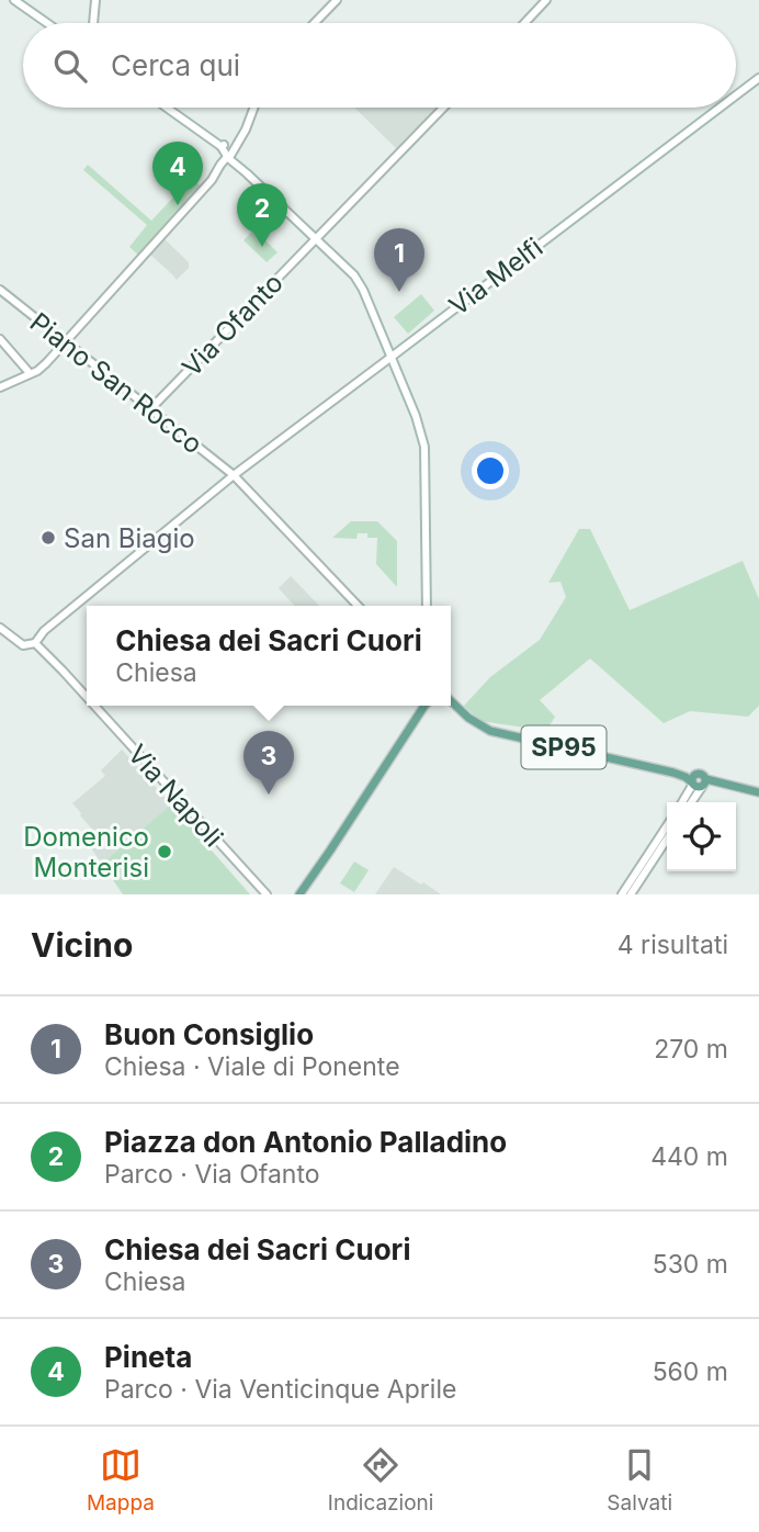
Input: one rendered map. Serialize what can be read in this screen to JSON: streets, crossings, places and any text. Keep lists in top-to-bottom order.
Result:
{
  "streets": {
    "main road": ["SP95"],
    "street": [
      "Via Melfi",
      "Via Ofanto",
      "Piano San Rocco",
      "Via Napoli"
    ]
  },
  "crossings": [
    ["Via Melfi", "Piano San Rocco"],
    ["Via Melfi", "Via Napoli"],
    ["Via Ofanto", "Piano San Rocco"]
  ],
  "places": ["San Biagio", "Domenico Monterisi"],
  "page": {
    "search": "Cerca qui",
    "pins": [
      "4",
      "2",
      "1",
      "3"
    ],
    "popup": ["Chiesa dei Sacri Cuori", "Chiesa"],
    "heading": ["Vicino", "4 risultati"],
    "list": [
      {
        "mark": "1",
        "name": "Buon Consiglio",
        "note": "Chiesa · Viale di Ponente",
        "value": "270 m"
      },
      {
        "mark": "2",
        "name": "Piazza don Antonio Palladino",
        "note": "Parco · Via Ofanto",
        "value": "440 m"
      },
      {
        "mark": "3",
        "name": "Chiesa dei Sacri Cuori",
        "note": "Chiesa",
        "value": "530 m"
      },
      {
        "mark": "4",
        "name": "Pineta",
        "note": "Parco · Via Venticinque Aprile",
        "value": "560 m"
      }
    ],
    "nav": ["Mappa", "Indicazioni", "Salvati"]
  }
}
